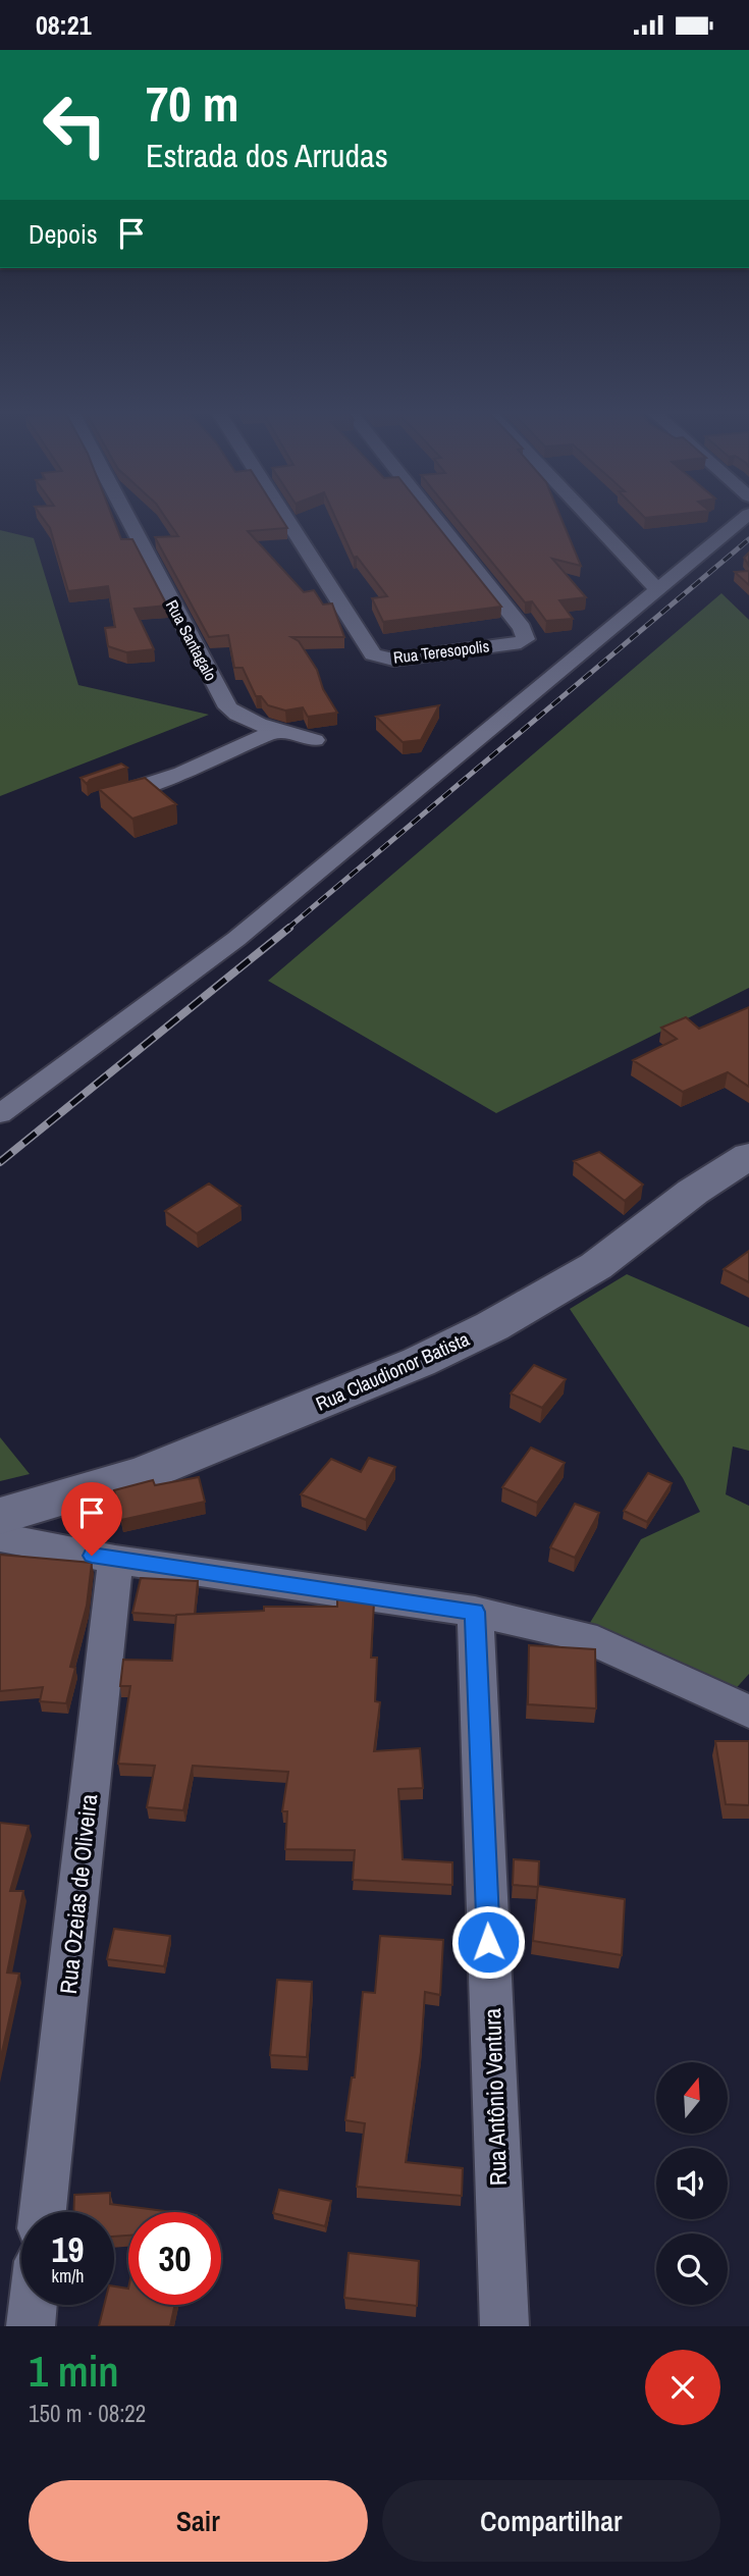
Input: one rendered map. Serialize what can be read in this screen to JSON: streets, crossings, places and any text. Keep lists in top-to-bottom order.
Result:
{
  "streets": {
    "main road": ["Rua Claudionor Batista"],
    "street": [
      "Rua Santagalo",
      "Rua Teresopolis",
      "Rua Ozeias de Oliveira",
      "Rua Antônio Ventura"
    ]
  },
  "north": "top",
  "page": {
    "status": "08:21",
    "turn": ["70 m", "Estrada dos Arrudas"],
    "then": "Depois",
    "speed": "19 km/h",
    "limit": "30",
    "heading": ["1 min", "150 m · 08:22"],
    "buttons": ["Sair", "Compartilhar"]
  }
}
